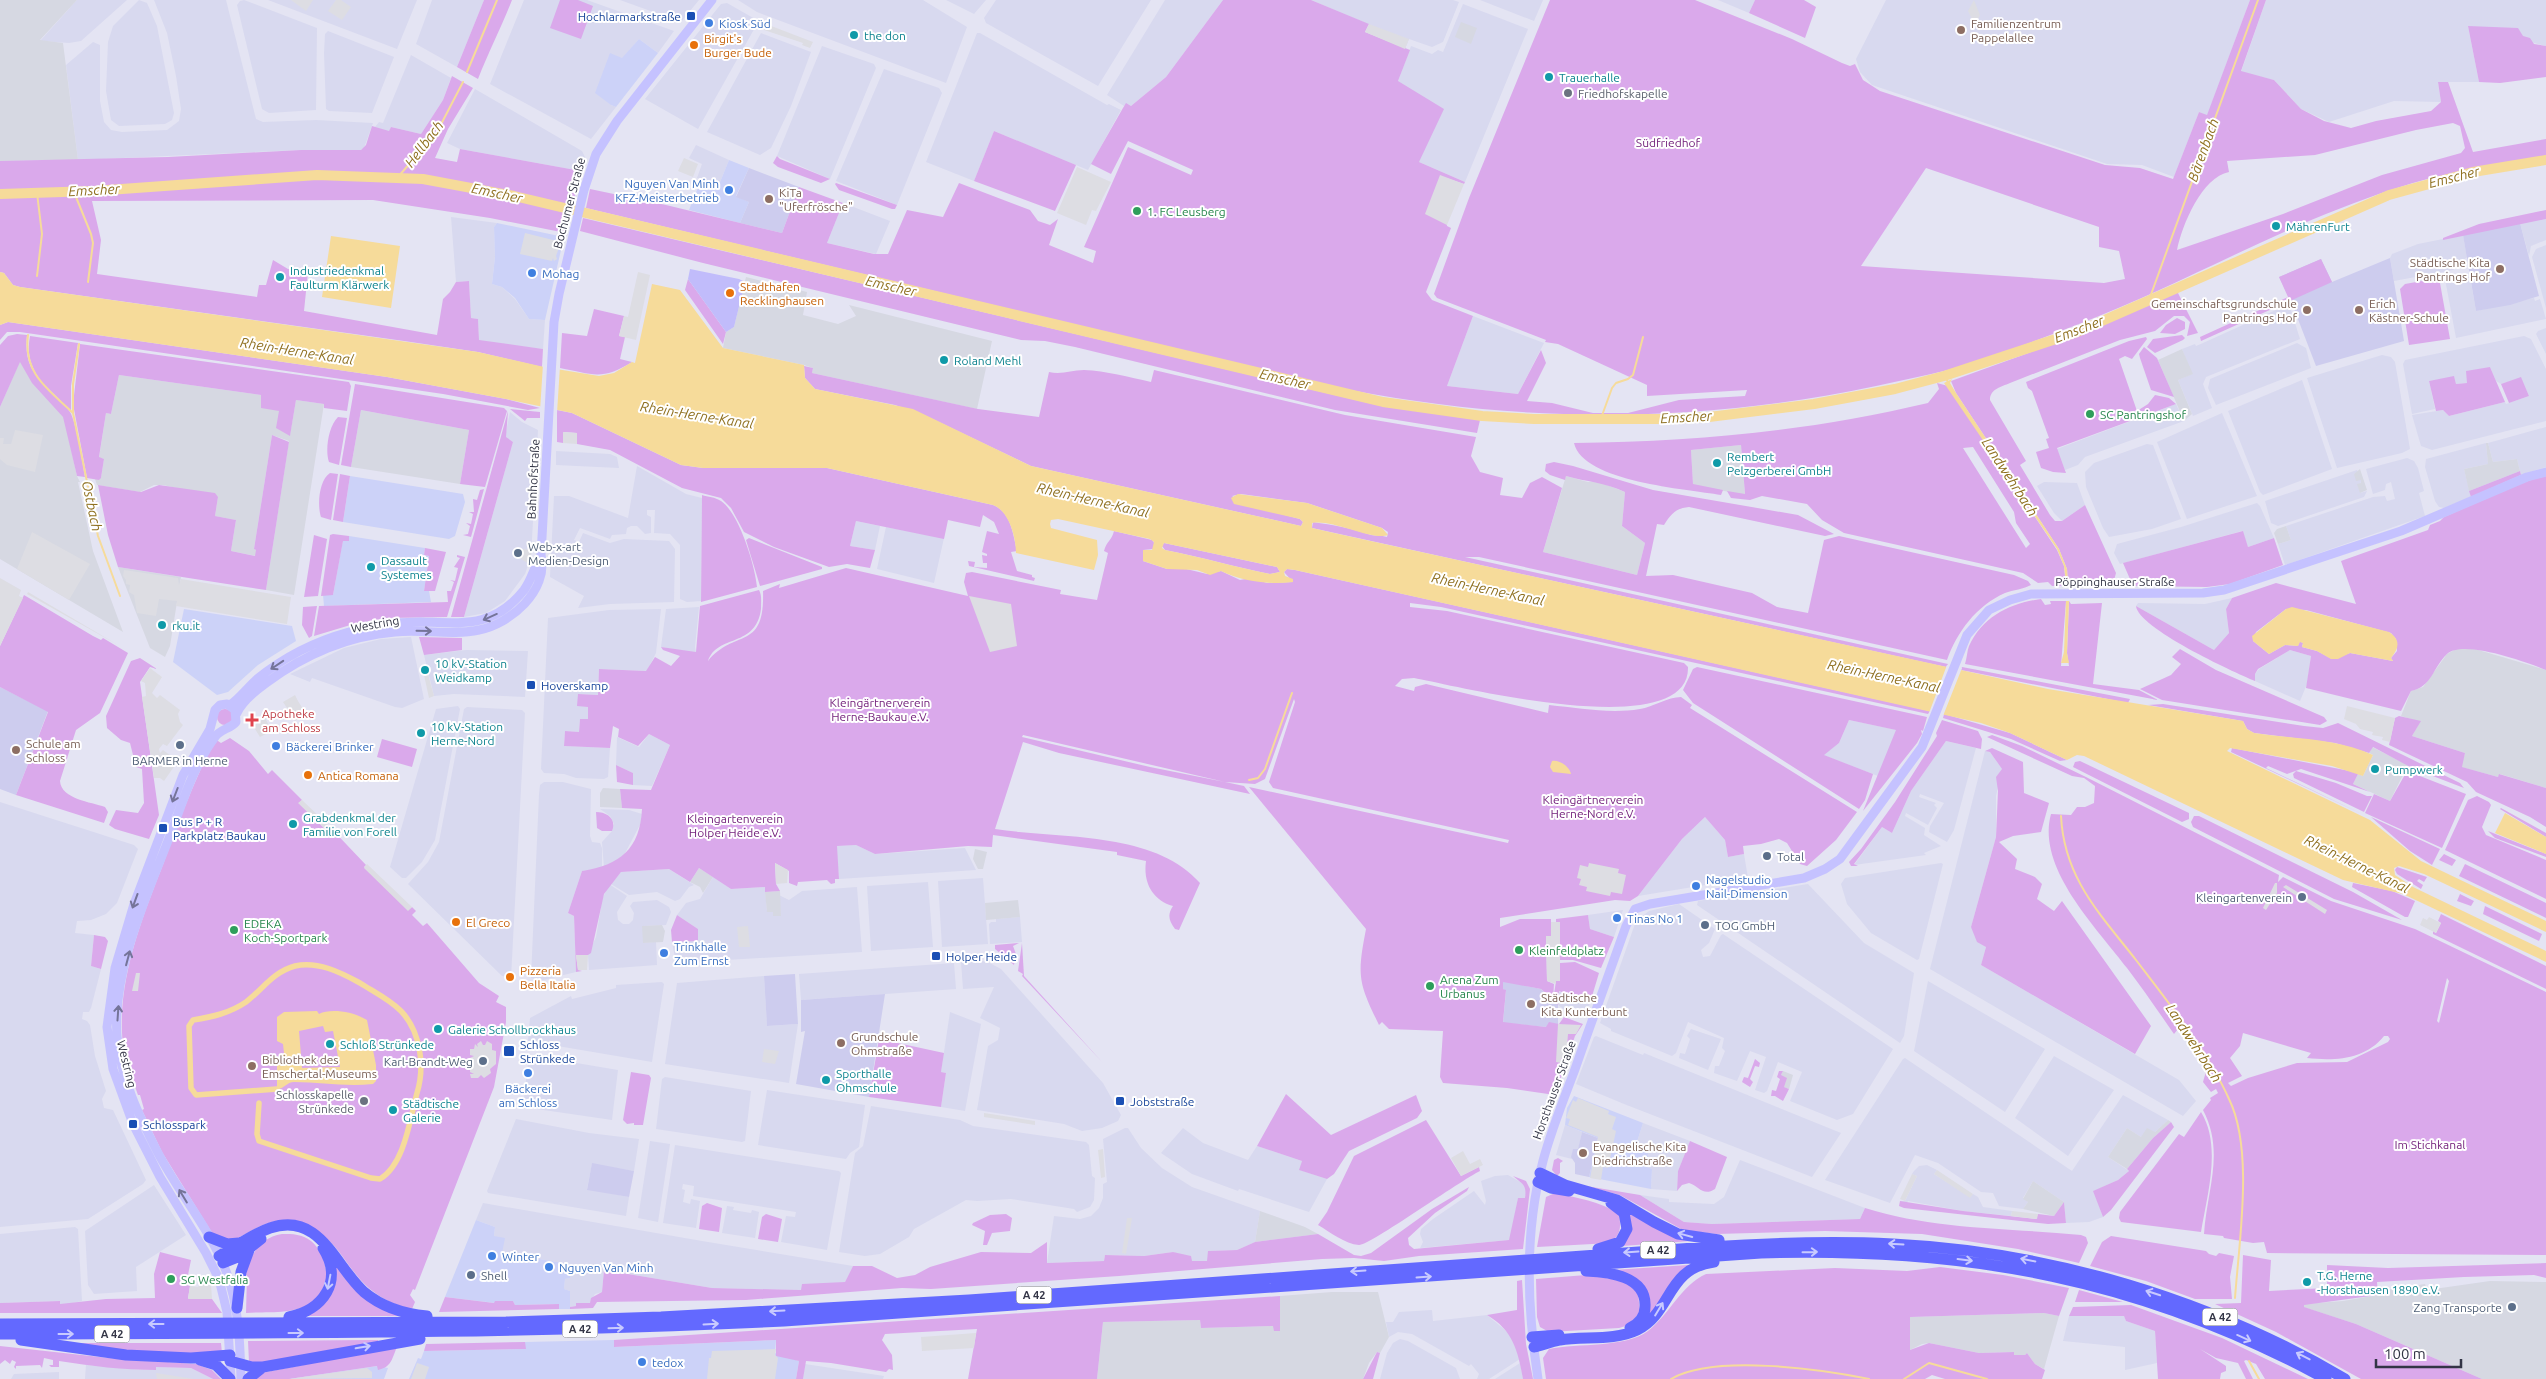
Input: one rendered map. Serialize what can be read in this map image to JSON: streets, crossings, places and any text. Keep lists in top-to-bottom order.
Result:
{
  "streets": {
    "highway": ["A 42"],
    "main road": [
      "Bochumer Straße",
      "Bahnhofstraße",
      "Pöppinghauser Straße",
      "Westring",
      "Horsthauser Straße"
    ]
  },
  "crossings": [
    ["Bochumer Straße", "Bahnhofstraße"],
    ["Bahnhofstraße", "Westring"],
    ["Pöppinghauser Straße", "Horsthauser Straße"]
  ],
  "water": [
    "Hellbach",
    "Bärenbach",
    "Emscher",
    "Rhein-Herne-Kanal",
    "Landwehrbach",
    "Ostbach"
  ],
  "parks": [
    "Südfriedhof",
    "Kleingärtnerverein Herne-Baukau e.V.",
    "Kleingärtnerverein Herne-Nord e.V.",
    "Kleingartenverein Holper Heide e.V.",
    "Im Stichkanal"
  ],
  "places": {
    "transit": [
      "Hochlarmarkstraße",
      "Hoverskamp",
      "Bus P + R Parkplatz Baukau",
      "Holper Heide",
      "Schloss Strünkede",
      "Jobststraße",
      "Schlosspark"
    ],
    "other": [
      "Kiosk Süd",
      "Familienzentrum Pappelallee",
      "the don",
      "Birgit's Burger Bude",
      "Trauerhalle",
      "Friedhofskapelle",
      "Nguyen Van Minh KFZ-Meisterbetrieb",
      "KiTa \"Uferfrösche\"",
      "1. FC Leusberg",
      "MährenFurt",
      "Städtische Kita Pantrings Hof",
      "Mohag",
      "Industriedenkmal Faulturm Klärwerk",
      "Stadthafen Recklinghausen",
      "Gemeinschaftsgrundschule Pantrings Hof",
      "Erich Kästner-Schule",
      "Roland Mehl",
      "SC Pantringshof",
      "Rembert Pelzgerberei GmbH",
      "Web-x-art Medien-Design",
      "Dassault Systemes",
      "rku.it",
      "10 kV-Station Weidkamp",
      "10 kV-Station Herne-Nord",
      "BARMER in Herne",
      "Bäckerei Brinker",
      "Schule am Schloss",
      "Pumpwerk",
      "Antica Romana",
      "Grabdenkmal der Familie von Forell",
      "Total",
      "Nagelstudio Nail-Dimension",
      "Kleingartenverein",
      "Tinas No 1",
      "El Greco",
      "TOG GmbH",
      "EDEKA Koch-Sportpark",
      "Kleinfeldplatz",
      "Trinkhalle Zum Ernst",
      "Pizzeria Bella Italia",
      "Arena Zum Urbanus",
      "Städtische Kita Kunterbunt",
      "Galerie Schollbrockhaus",
      "Grundschule Ohmstraße",
      "Schloß Strünkede",
      "Karl-Brandt-Weg",
      "Bibliothek des Emschertal-Museums",
      "Bäckerei am Schloss",
      "Sporthalle Ohmschule",
      "Schlosskapelle Strünkede",
      "Städtische Galerie",
      "Evangelische Kita Diedrichstraße",
      "Winter",
      "Nguyen Van Minh",
      "Shell",
      "SG Westfalia",
      "T.G. Herne -Horsthausen 1890 e.V.",
      "Zang Transporte",
      "tedox"
    ],
    "health": ["Apotheke am Schloss"]
  },
  "scale_bar": "100 m"
}
